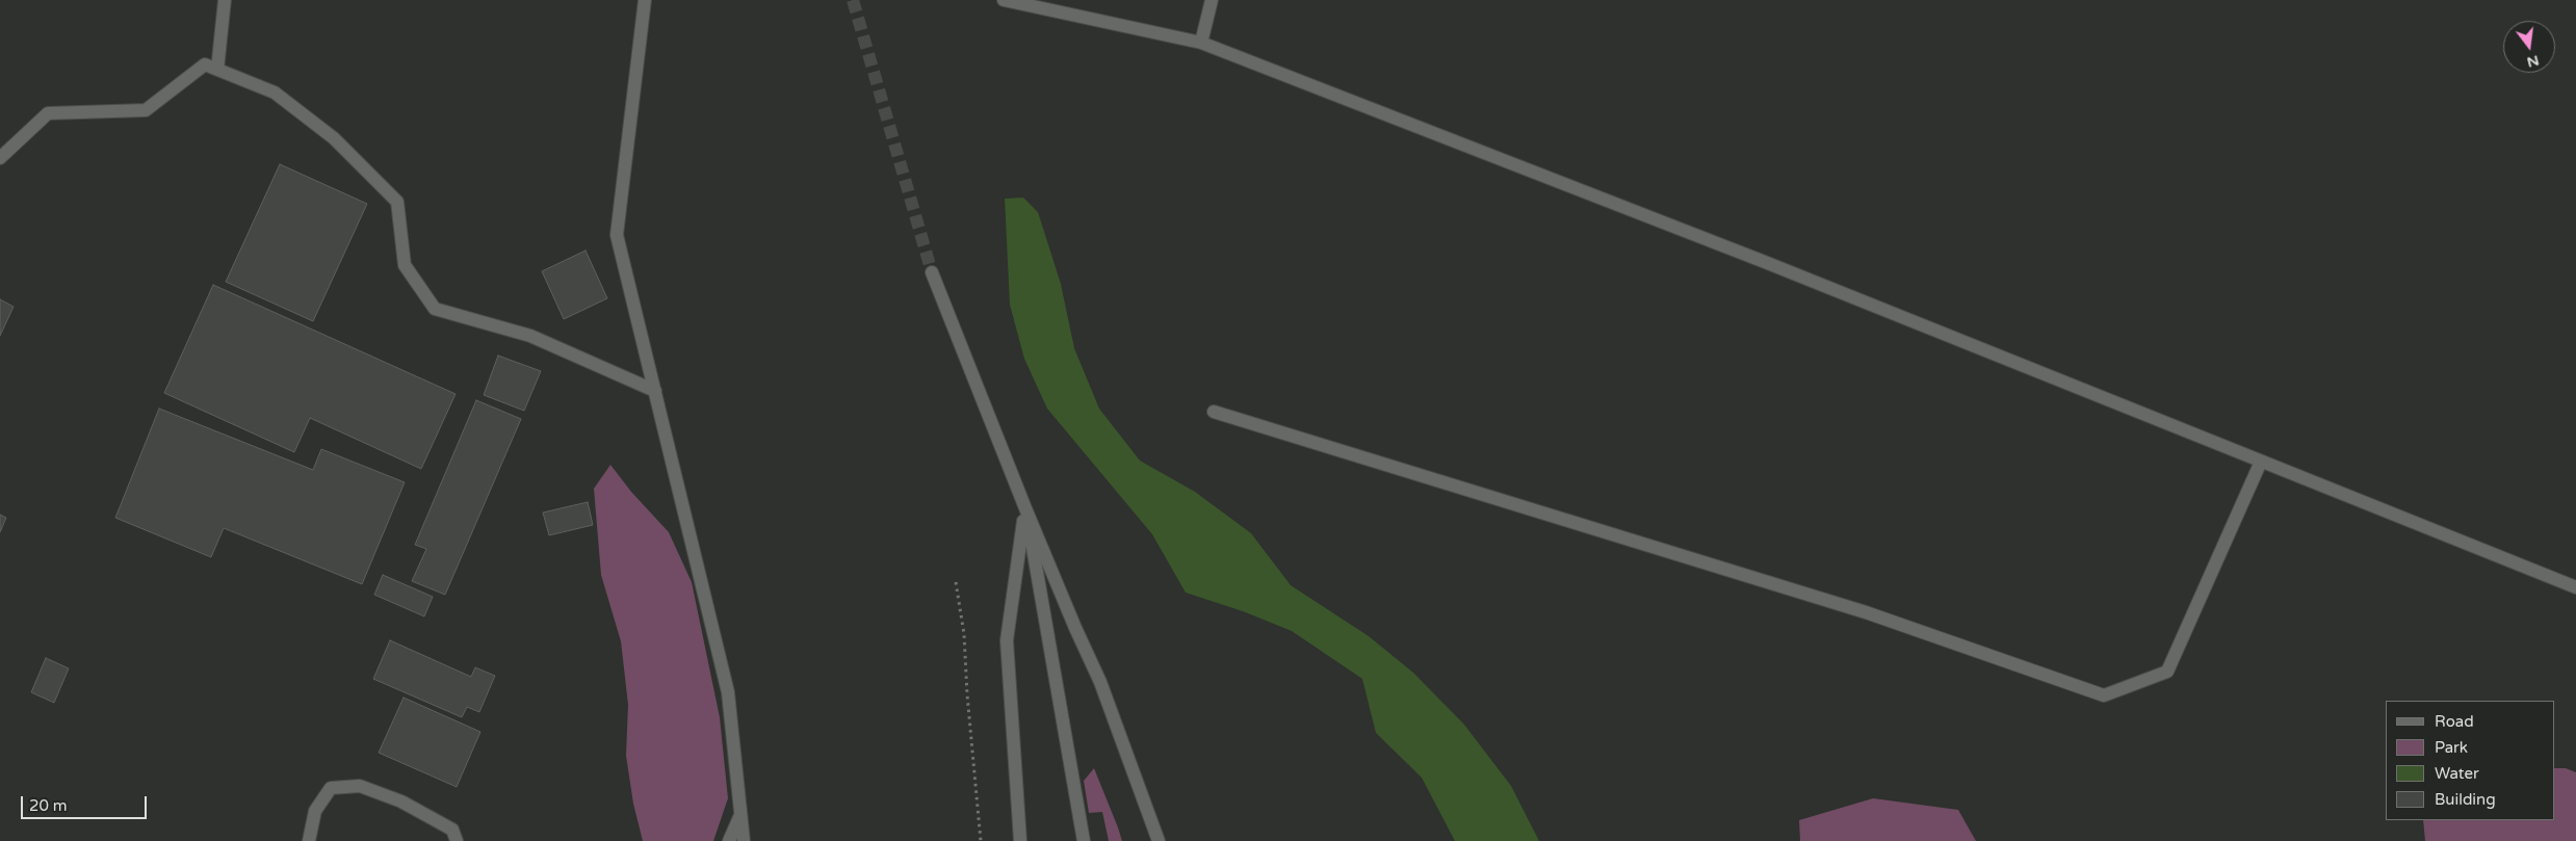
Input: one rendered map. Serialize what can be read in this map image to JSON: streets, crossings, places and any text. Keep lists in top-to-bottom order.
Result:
{
  "legend": [
    "Road",
    "Park",
    "Water",
    "Building"
  ],
  "scale_bar": "20 m",
  "north": "bottom"
}
